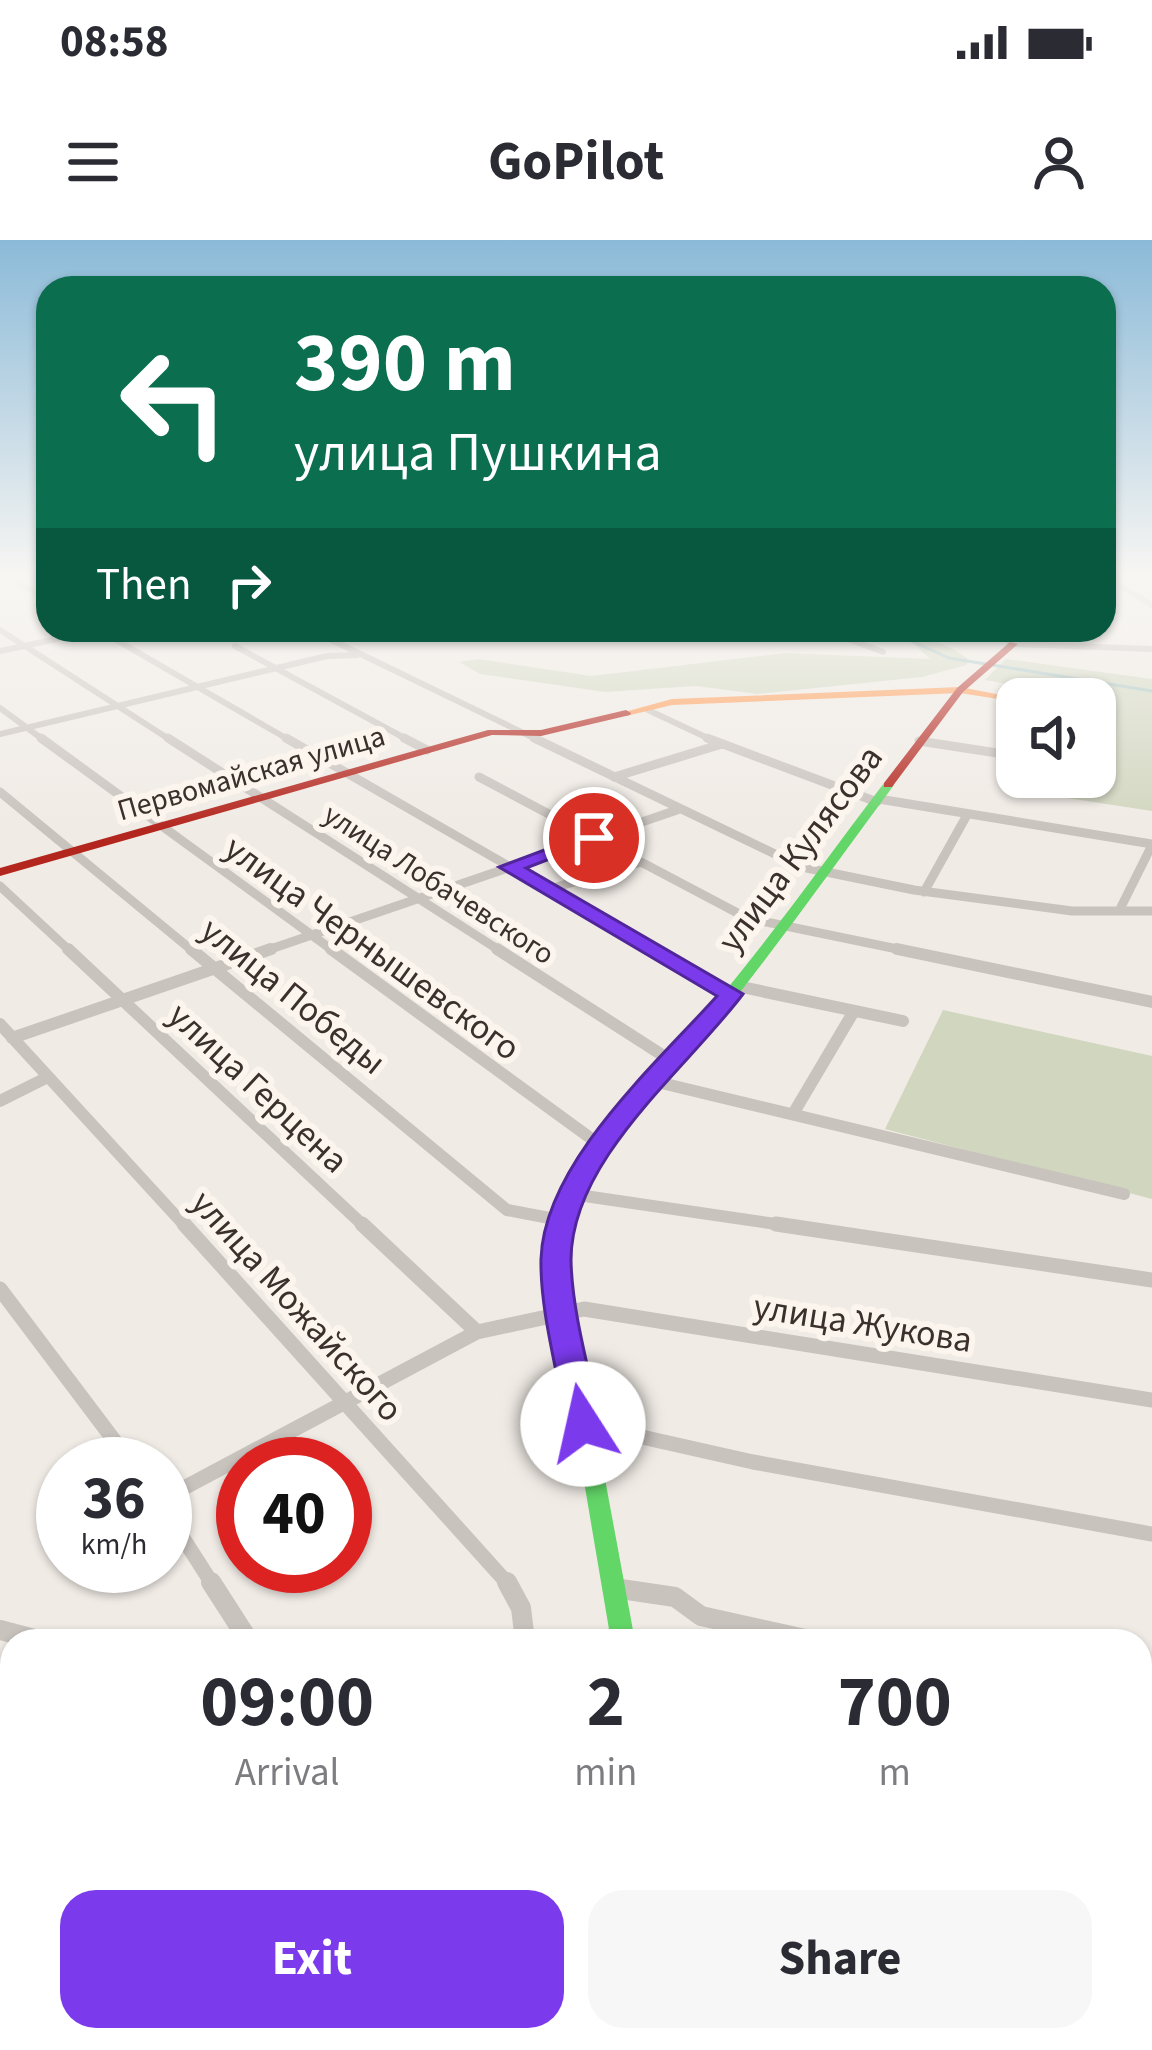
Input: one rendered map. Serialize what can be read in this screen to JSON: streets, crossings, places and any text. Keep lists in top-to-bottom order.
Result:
{
  "streets": {
    "street": [
      "Первомайская улица",
      "улица Кулясова",
      "улица Лобачевского",
      "улица Чернышевского",
      "улица Победы",
      "улица Герцена",
      "улица Можайского",
      "улица Жукова"
    ]
  },
  "crossings": [
    ["Первомайская улица", "улица Кулясова"],
    ["Первомайская улица", "улица Лобачевского"],
    ["Первомайская улица", "улица Чернышевского"],
    ["Первомайская улица", "улица Победы"],
    ["улица Кулясова", "улица Лобачевского"],
    ["улица Кулясова", "улица Чернышевского"],
    ["улица Кулясова", "улица Победы"],
    ["улица Кулясова", "улица Жукова"],
    ["улица Герцена", "улица Жукова"],
    ["улица Можайского", "улица Жукова"]
  ],
  "page": {
    "status": "08:58",
    "header": "GoPilot",
    "turn": ["390 m", "улица Пушкина"],
    "then": "Then",
    "speed": "36 km/h",
    "limit": "40",
    "eta": [
      "09:00",
      "Arrival",
      "2",
      "min",
      "700",
      "m"
    ],
    "buttons": ["Exit", "Share"]
  }
}
